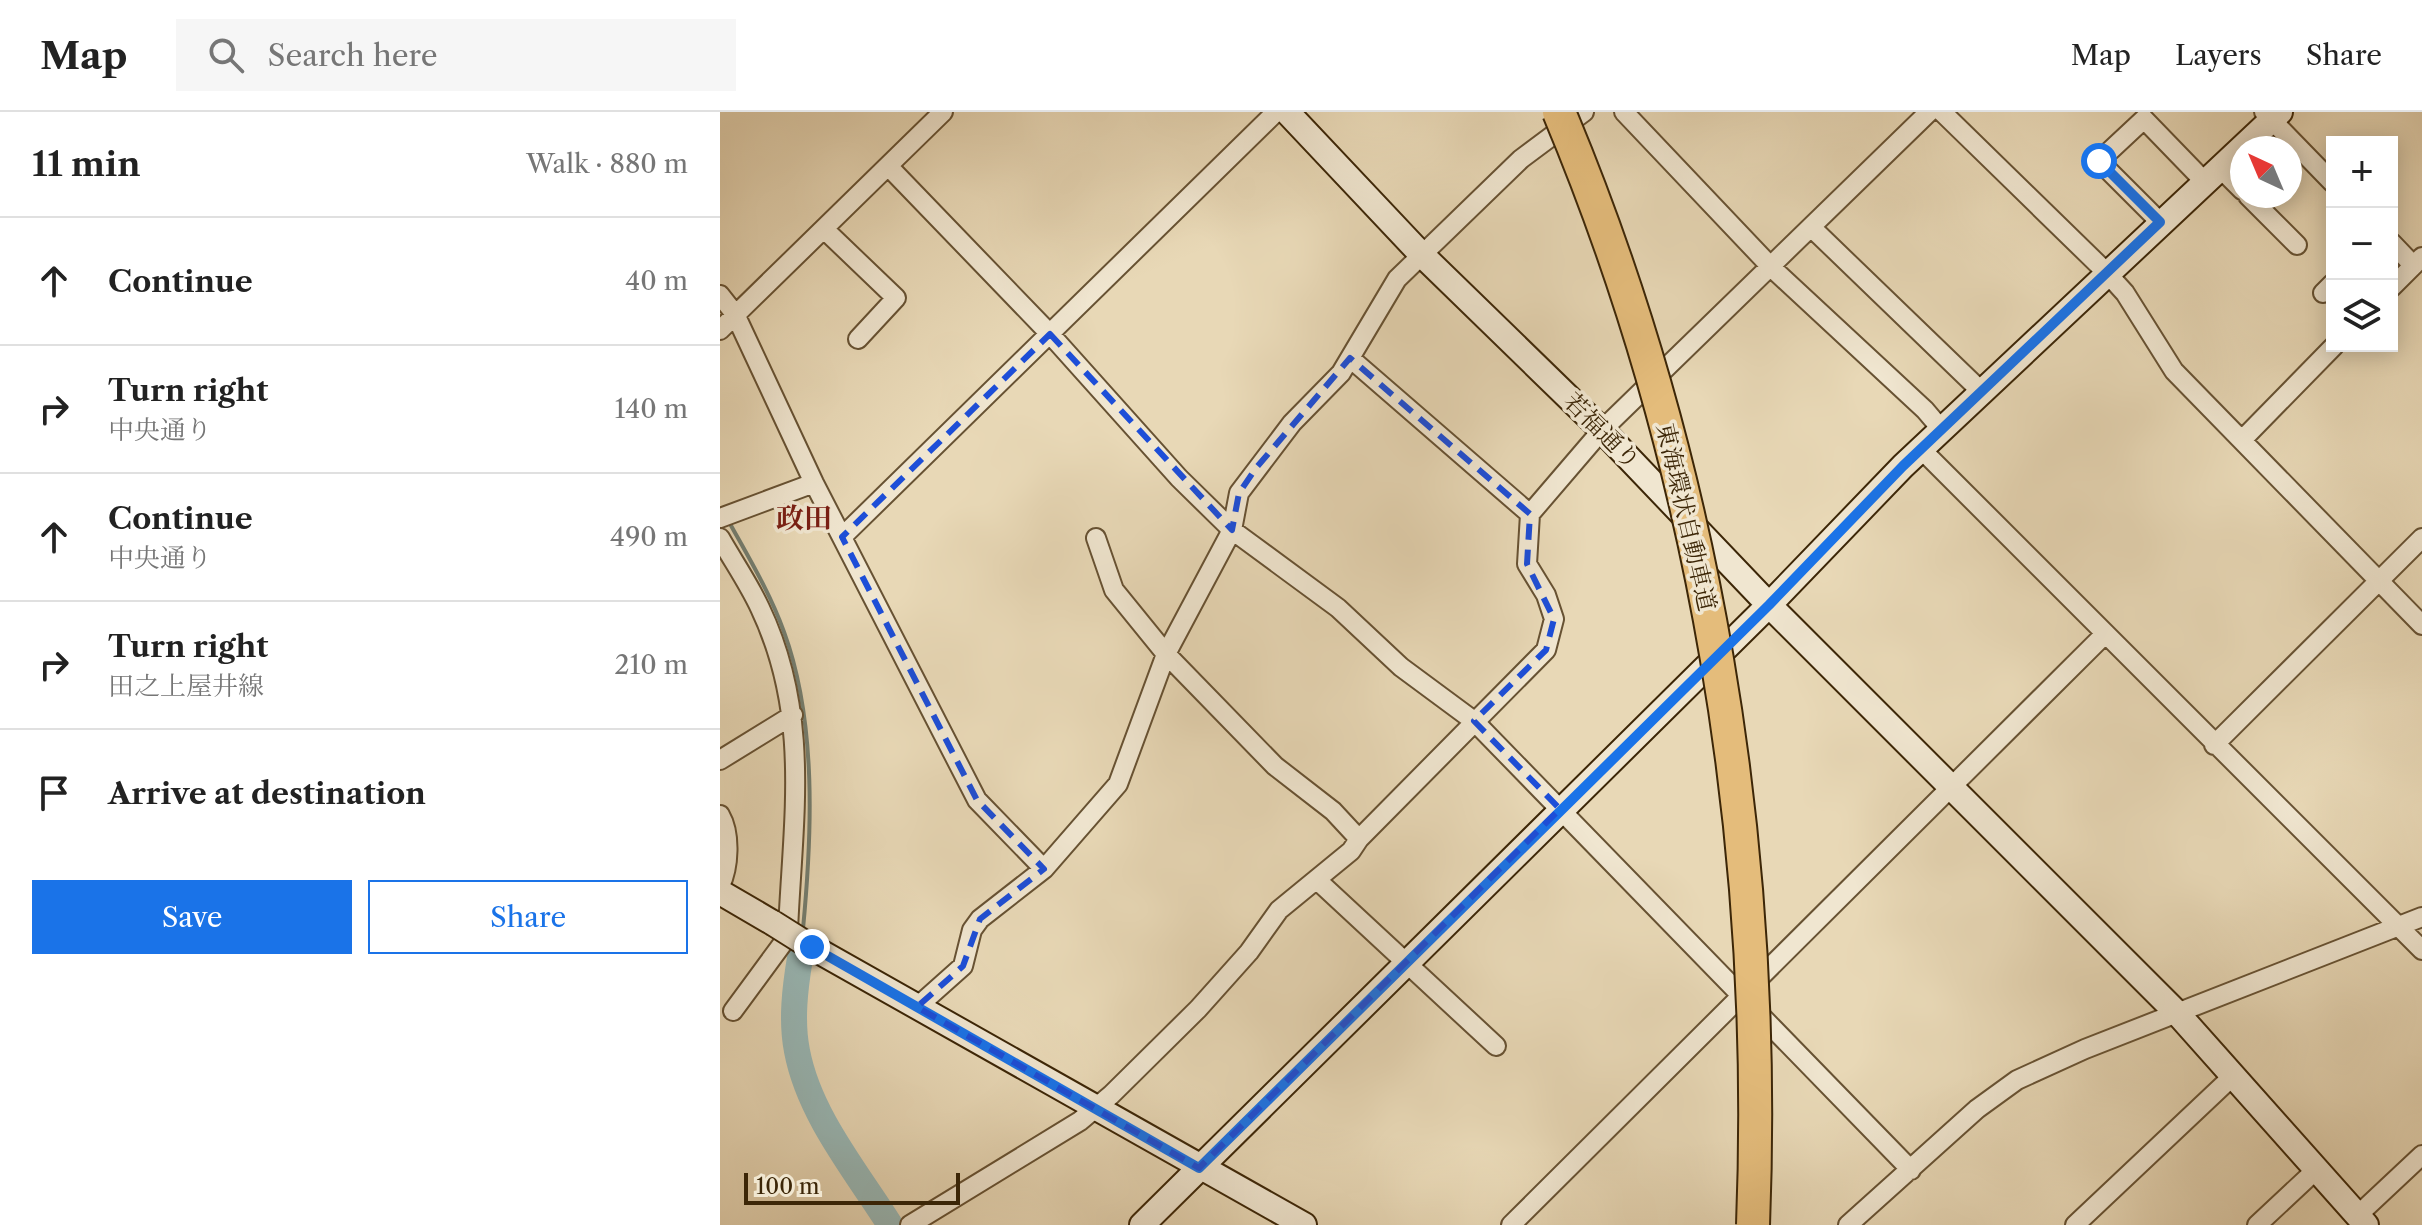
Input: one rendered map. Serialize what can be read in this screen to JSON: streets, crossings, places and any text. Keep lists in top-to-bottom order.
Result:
{
  "streets": {
    "highway": ["東海環状自動車道"],
    "street": ["若福通り"]
  },
  "districts": ["政田"],
  "scale_bar": "100 m",
  "north": "top left",
  "page": {
    "header": "Map",
    "search": "Search here",
    "nav": ["Map", "Layers", "Share"],
    "heading": ["11 min", "Walk · 880 m"],
    "map_buttons": ["+", "−"],
    "list": [
      ["Continue", "40 m"],
      ["Turn right", "中央通り", "140 m"],
      ["Continue", "中央通り", "490 m"],
      ["Turn right", "田之上屋井線", "210 m"],
      "Arrive at destination"
    ],
    "buttons": ["Save", "Share"],
    "scale": "100 m"
  }
}
